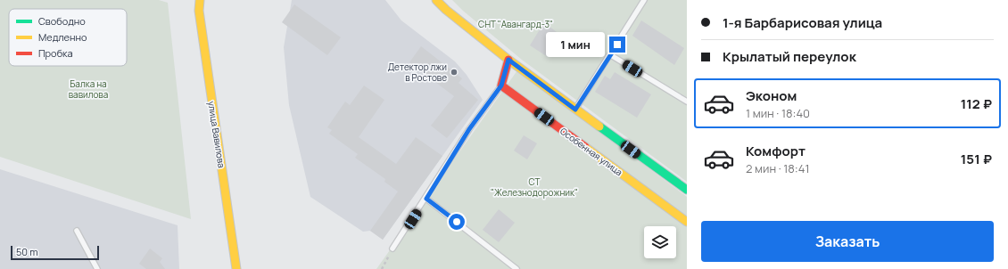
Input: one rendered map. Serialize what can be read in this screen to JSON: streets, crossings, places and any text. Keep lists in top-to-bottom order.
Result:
{
  "streets": {
    "street": ["улица Вавилова", "Особенная улица"]
  },
  "parks": ["СНТ \"Авангард-3\"", "Балка на вавилова", "СТ \"Железнодорожник\""],
  "places": ["Детектор лжи в Ростове"],
  "legend": ["Свободно", "Медленно", "Пробка"],
  "scale_bar": "50 m",
  "page": {
    "banner": ["1-я Барбарисовая улица", "Крылатый переулок"],
    "bubble": "1 мин",
    "list": [
      {
        "name": "Эконом",
        "note": "1 мин · 18:40",
        "value": "112 ₽"
      },
      {
        "name": "Комфорт",
        "note": "2 мин · 18:41",
        "value": "151 ₽"
      }
    ],
    "buttons": "Заказать",
    "scale": "50 m"
  }
}
